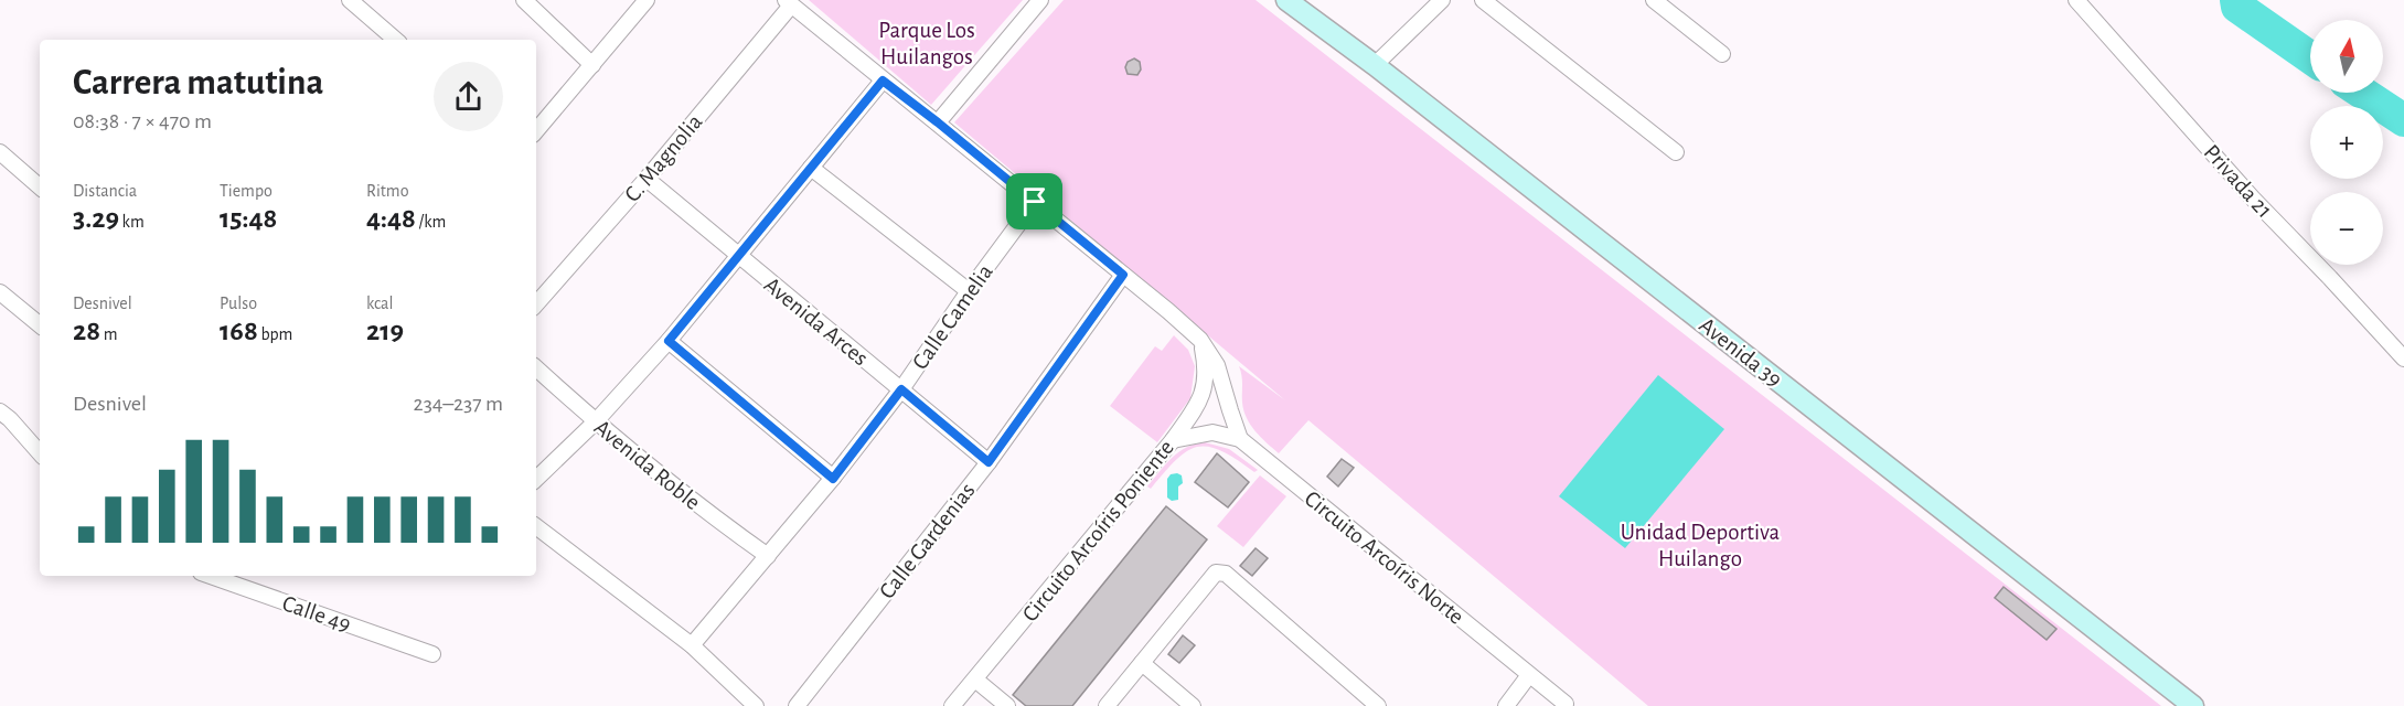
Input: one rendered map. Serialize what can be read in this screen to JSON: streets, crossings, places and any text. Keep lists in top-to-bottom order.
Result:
{
  "streets": {
    "street": [
      "C. Magnolia",
      "Privada 21",
      "Calle Camelia",
      "Avenida Arces",
      "Avenida 39",
      "Avenida Roble",
      "Circuito Arcoíris Poniente",
      "Calle Gardenias",
      "Circuito Arcoíris Norte",
      "Calle 49"
    ]
  },
  "crossings": [
    ["C. Magnolia", "Avenida Arces"],
    ["Calle Camelia", "Avenida Arces"],
    ["Calle Camelia", "Avenida Roble"],
    ["Avenida Arces", "Calle Gardenias"],
    ["Circuito Arcoíris Poniente", "Circuito Arcoíris Norte"]
  ],
  "parks": ["Parque Los Huilangos", "Unidad Deportiva Huilango"],
  "north": "top",
  "page": {
    "map_buttons": ["+", "−"],
    "heading": ["Carrera matutina", "08:38 · 7 × 470 m"],
    "stats": [
      ["Distancia", "3.29 km"],
      ["Tiempo", "15:48"],
      ["Ritmo", "4:48 /km"],
      ["Desnivel", "28 m"],
      ["Pulso", "168 bpm"],
      ["kcal", "219"]
    ],
    "chart": ["Desnivel", "234–237 m"]
  }
}
